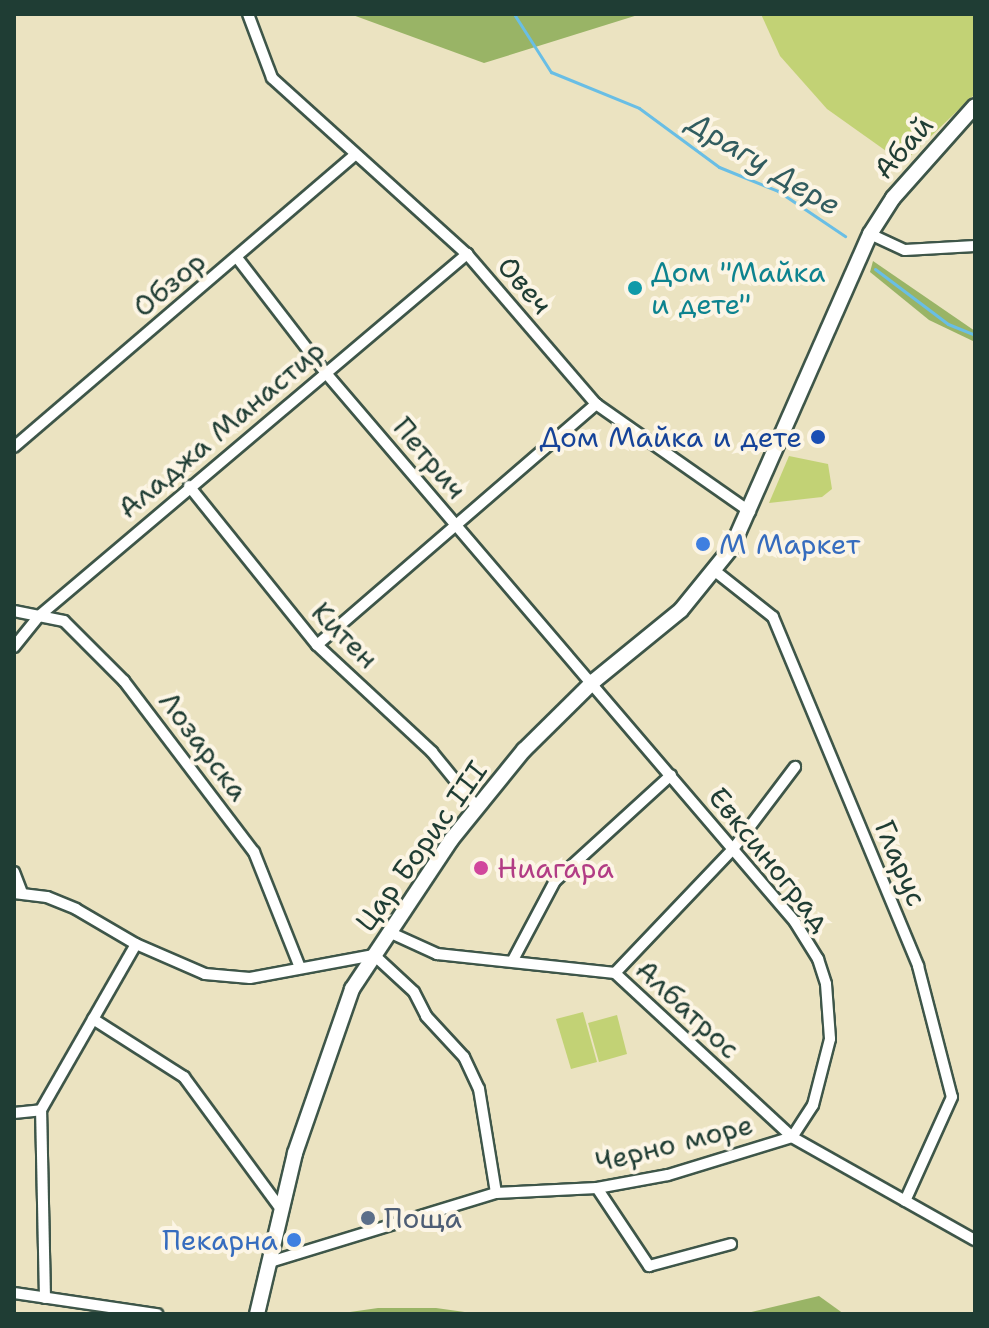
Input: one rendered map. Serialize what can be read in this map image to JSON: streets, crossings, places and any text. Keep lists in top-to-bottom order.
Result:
{
  "streets": {
    "street": [
      "Абай",
      "Обзор",
      "Овеч",
      "Аладжа Манастир",
      "Петрич",
      "Китен",
      "Лозарска",
      "Цар Борис III",
      "Евксиноград",
      "Гларус",
      "Албатрос",
      "Черно море"
    ]
  },
  "crossings": [
    ["Абай", "Цар Борис III"],
    ["Обзор", "Овеч"],
    ["Обзор", "Петрич"],
    ["Овеч", "Аладжа Манастир"],
    ["Овеч", "Цар Борис III"],
    ["Аладжа Манастир", "Петрич"],
    ["Аладжа Манастир", "Китен"],
    ["Аладжа Манастир", "Лозарска"],
    ["Петрич", "Цар Борис III"],
    ["Петрич", "Евксиноград"],
    ["Китен", "Цар Борис III"],
    ["Цар Борис III", "Евксиноград"],
    ["Цар Борис III", "Гларус"],
    ["Цар Борис III", "Албатрос"],
    ["Цар Борис III", "Черно море"],
    ["Евксиноград", "Албатрос"],
    ["Евксиноград", "Черно море"],
    ["Гларус", "Черно море"],
    ["Албатрос", "Черно море"]
  ],
  "water": ["Драгу Дере"],
  "places": [
    "Дом \"Майка и дете\"",
    "Дом Майка и дете",
    "М Маркет",
    "Ниагара",
    "Поща",
    "Пекарна"
  ]
}
